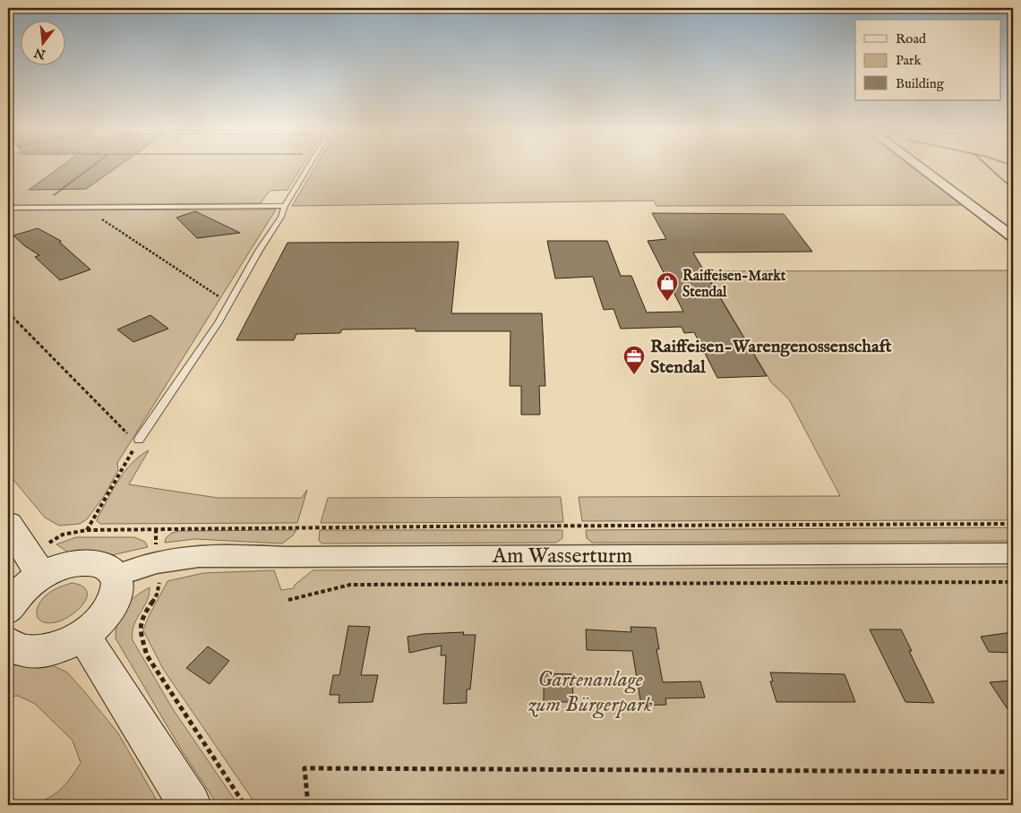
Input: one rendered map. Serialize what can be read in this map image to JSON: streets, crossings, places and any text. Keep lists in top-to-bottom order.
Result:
{
  "streets": {
    "street": ["Am Wasserturm"]
  },
  "parks": ["Gartenanlage zum Bürgerpark"],
  "places": {
    "shop": ["Raiffeisen-Markt Stendal"],
    "office": ["Raiffeisen-Warengenossenschaft Stendal"]
  },
  "legend": ["Road", "Park", "Building"],
  "north": "bottom"
}
